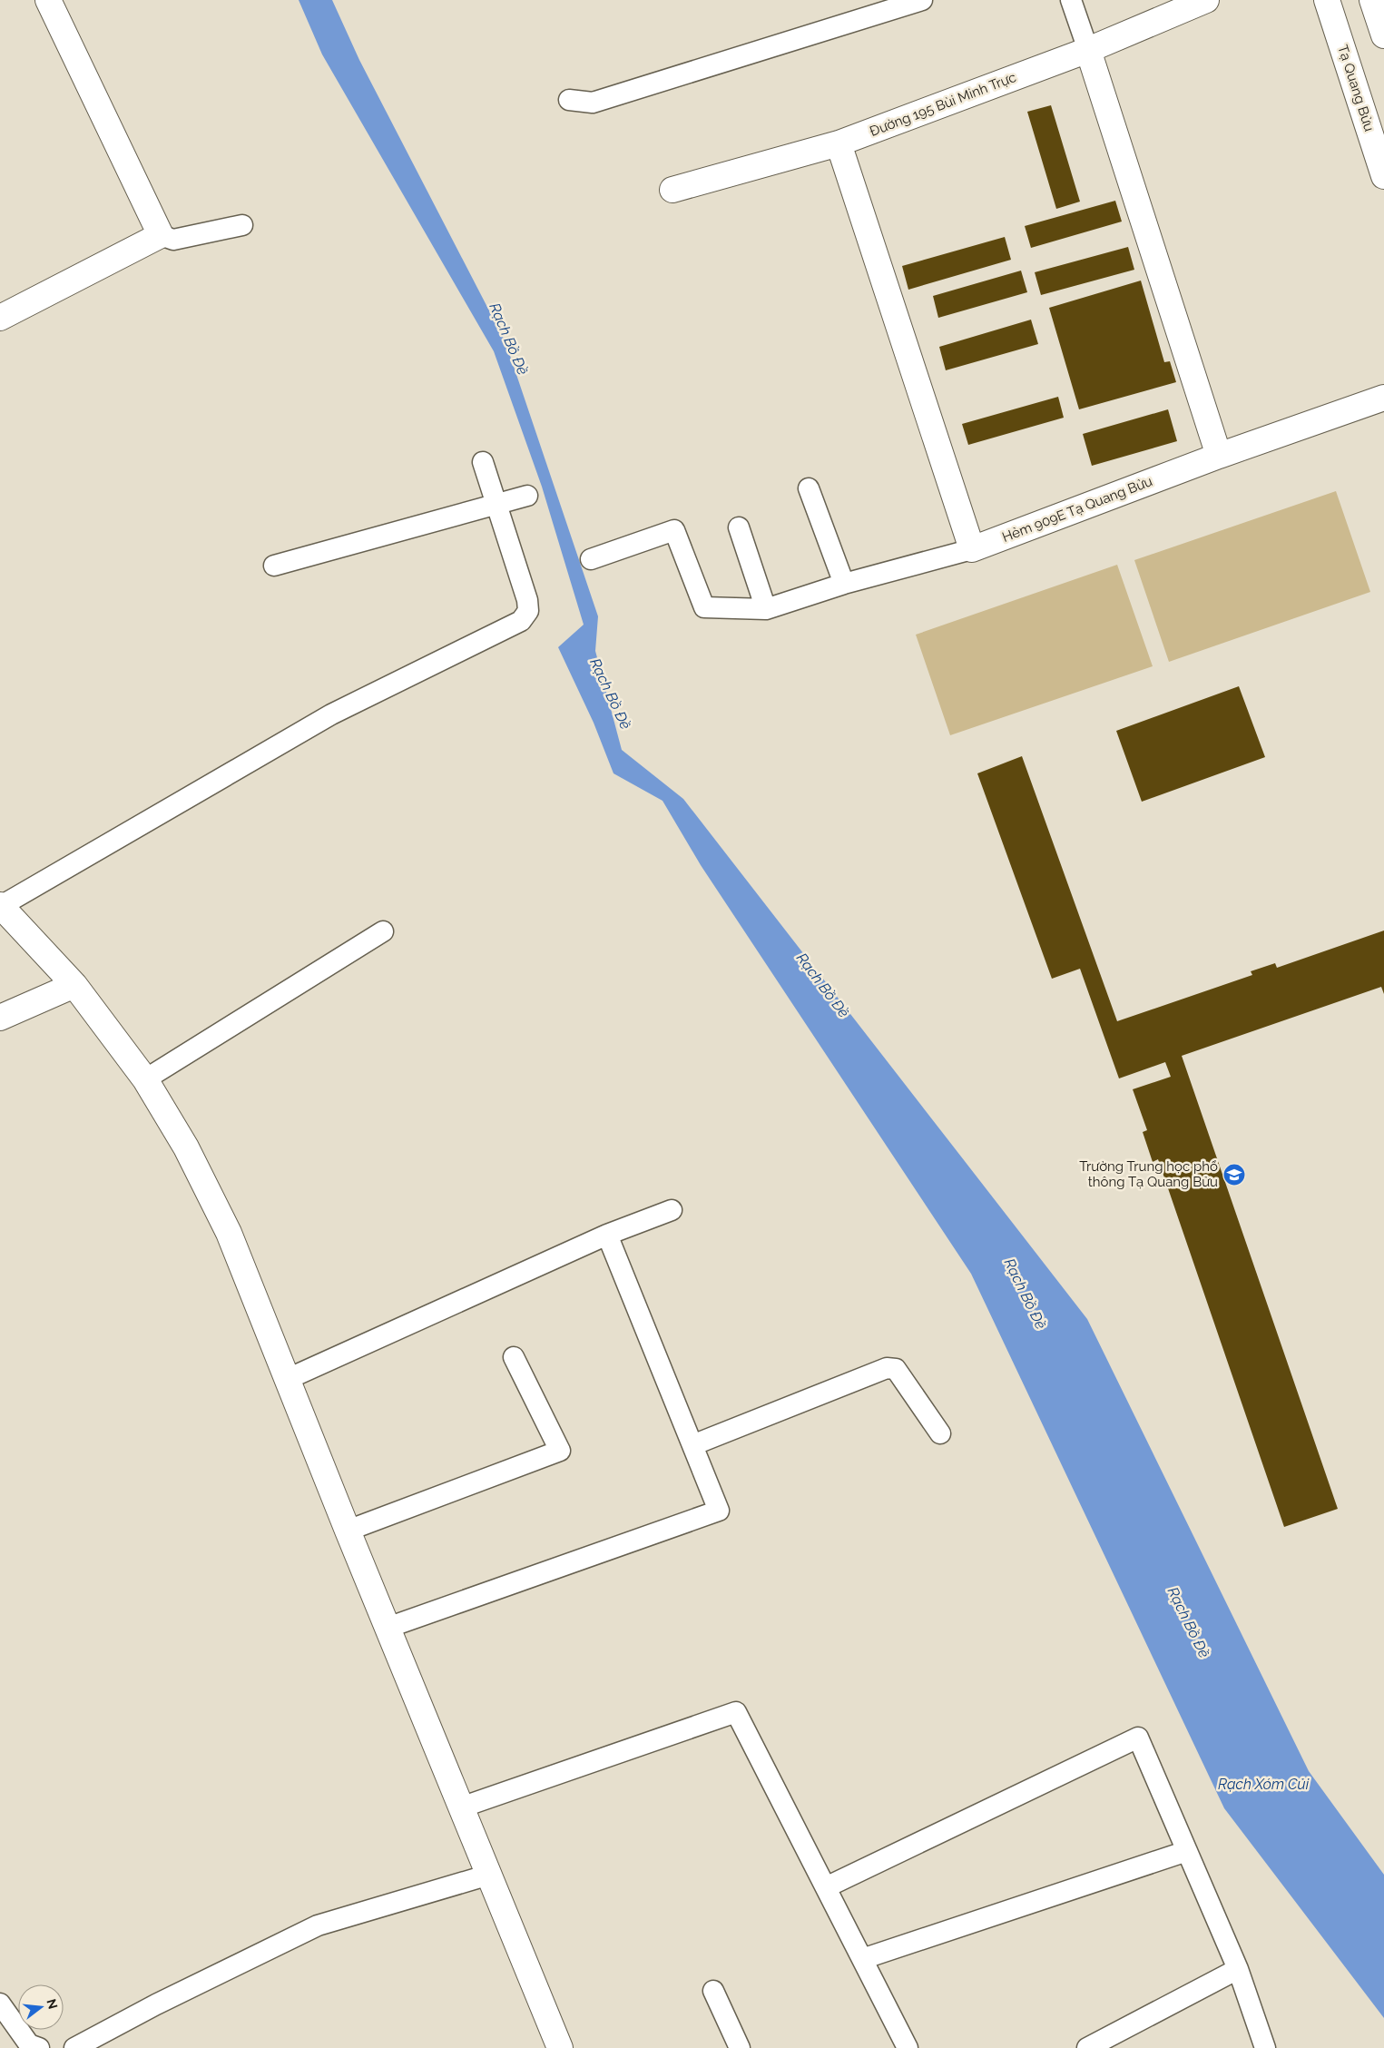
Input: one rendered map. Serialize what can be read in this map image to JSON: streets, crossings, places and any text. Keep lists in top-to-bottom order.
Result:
{
  "streets": {
    "street": ["Tạ Quang Bửu", "Đường 195 Bùi Minh Trực", "Hẻm 909E Tạ Quang Bửu"]
  },
  "water": ["Rạch Bồ Đề", "Rạch Xóm Củi"],
  "places": {
    "school or university": ["Trường Trung học phổ thông Tạ Quang Bửu"]
  },
  "north": "right"
}
